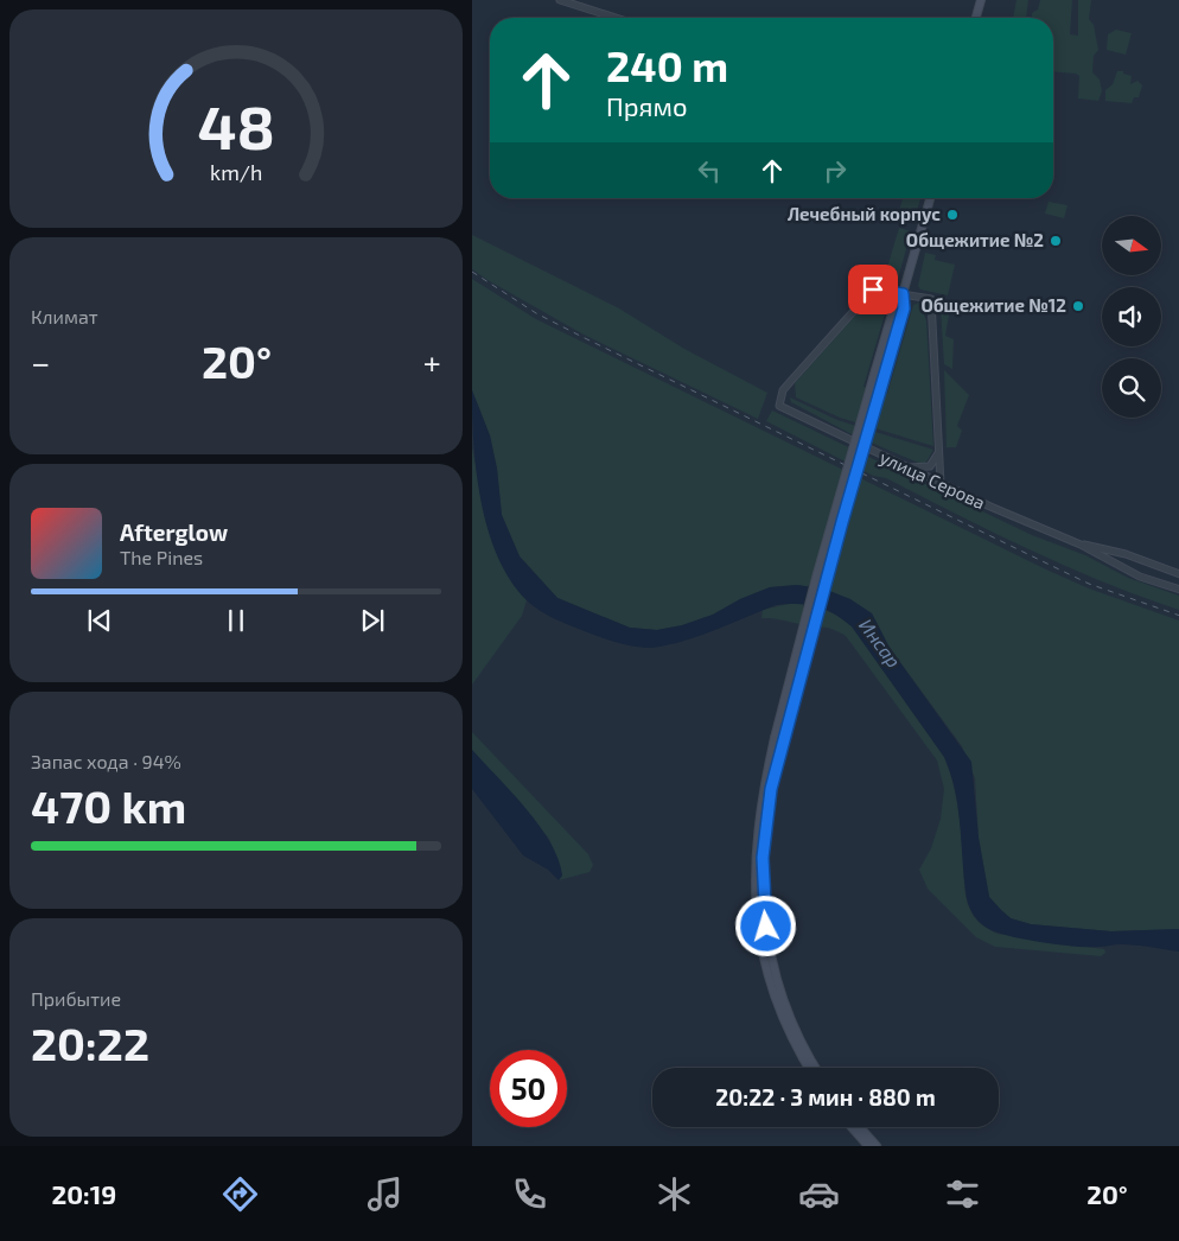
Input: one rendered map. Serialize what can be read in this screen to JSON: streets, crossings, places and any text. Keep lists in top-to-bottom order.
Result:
{
  "streets": {
    "street": ["улица Серова"]
  },
  "water": ["Инсар"],
  "places": ["Лечебный корпус", "Общежитие №2", "Общежитие №12"],
  "north": "right",
  "page": {
    "turn": ["240 m", "Прямо"],
    "tile": [
      "Климат",
      ["Запас хода · 94%", "470 km"],
      ["Прибытие", "20:22"]
    ],
    "heat": ["−", "20°", "+"],
    "song": ["Afterglow", "The Pines"],
    "limit": "50",
    "trip": "20:22 · 3 мин · 880 m",
    "tabs": ["20:19", "20°"],
    "gauge": ["48", "km/h"]
  }
}
